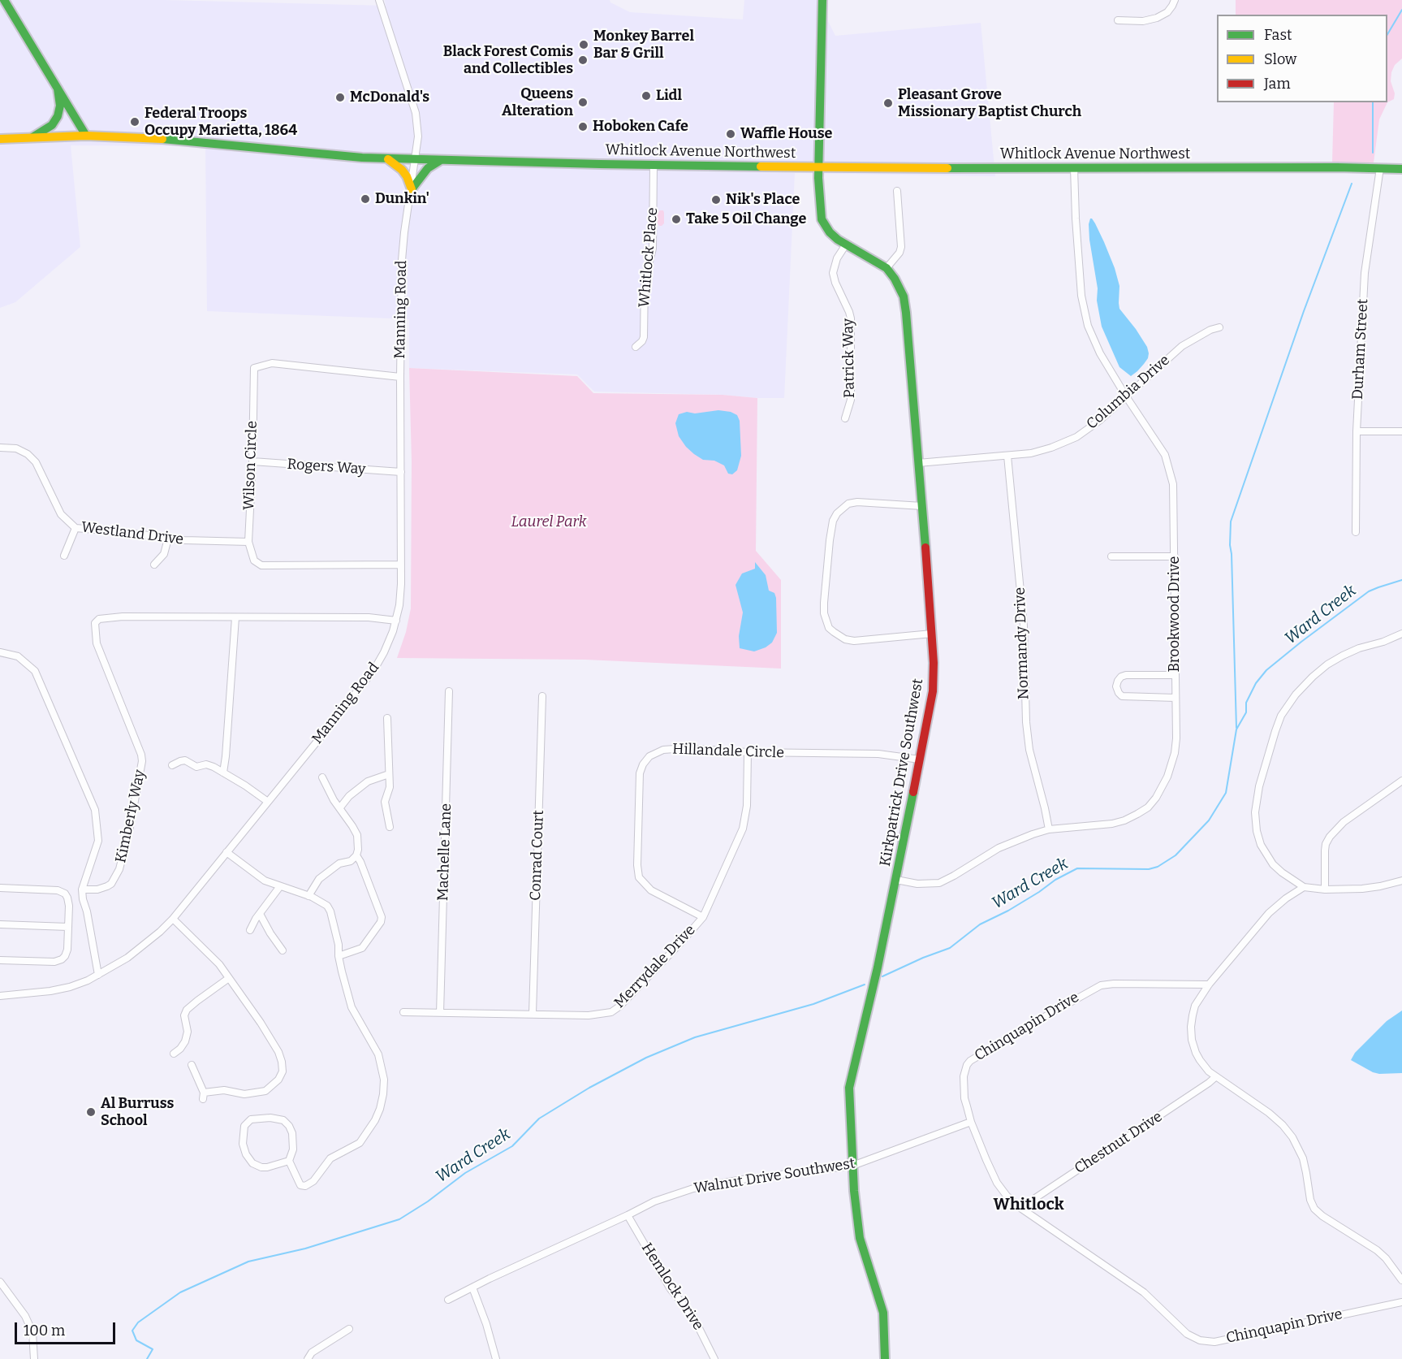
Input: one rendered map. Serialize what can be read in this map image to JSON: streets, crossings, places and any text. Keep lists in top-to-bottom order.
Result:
{
  "streets": {
    "main road": ["Whitlock Avenue Northwest", "Kirkpatrick Drive Southwest"],
    "street": [
      "Whitlock Place",
      "Manning Road",
      "Durham Street",
      "Patrick Way",
      "Columbia Drive",
      "Wilson Circle",
      "Rogers Way",
      "Westland Drive",
      "Brookwood Drive",
      "Normandy Drive",
      "Hillandale Circle",
      "Kimberly Way",
      "Machelle Lane",
      "Conrad Court",
      "Merrydale Drive",
      "Chinquapin Drive",
      "Chestnut Drive",
      "Walnut Drive Southwest",
      "Hemlock Drive"
    ]
  },
  "crossings": [
    ["Whitlock Avenue Northwest", "Whitlock Place"],
    ["Whitlock Avenue Northwest", "Manning Road"],
    ["Whitlock Avenue Northwest", "Durham Street"],
    ["Whitlock Avenue Northwest", "Brookwood Drive"],
    ["Whitlock Avenue Northwest", "Kirkpatrick Drive Southwest"],
    ["Manning Road", "Wilson Circle"],
    ["Manning Road", "Rogers Way"],
    ["Patrick Way", "Kirkpatrick Drive Southwest"],
    ["Columbia Drive", "Brookwood Drive"],
    ["Columbia Drive", "Normandy Drive"],
    ["Columbia Drive", "Kirkpatrick Drive Southwest"],
    ["Wilson Circle", "Rogers Way"],
    ["Wilson Circle", "Westland Drive"],
    ["Brookwood Drive", "Normandy Drive"],
    ["Brookwood Drive", "Kirkpatrick Drive Southwest"],
    ["Hillandale Circle", "Kirkpatrick Drive Southwest"],
    ["Hillandale Circle", "Merrydale Drive"],
    ["Kirkpatrick Drive Southwest", "Walnut Drive Southwest"],
    ["Machelle Lane", "Merrydale Drive"],
    ["Conrad Court", "Merrydale Drive"],
    ["Chinquapin Drive", "Chestnut Drive"],
    ["Chinquapin Drive", "Walnut Drive Southwest"],
    ["Walnut Drive Southwest", "Hemlock Drive"]
  ],
  "districts": ["Whitlock"],
  "water": ["Ward Creek"],
  "parks": ["Laurel Park"],
  "places": [
    "Monkey Barrel Bar & Grill",
    "Black Forest Comis and Collectibles",
    "Lidl",
    "McDonald's",
    "Queens Alteration",
    "Pleasant Grove Missionary Baptist Church",
    "Federal Troops Occupy Marietta, 1864",
    "Hoboken Cafe",
    "Waffle House",
    "Dunkin'",
    "Nik's Place",
    "Take 5 Oil Change",
    "Al Burruss School"
  ],
  "legend": ["Fast", "Slow", "Jam"],
  "scale_bar": "100 m"
}
